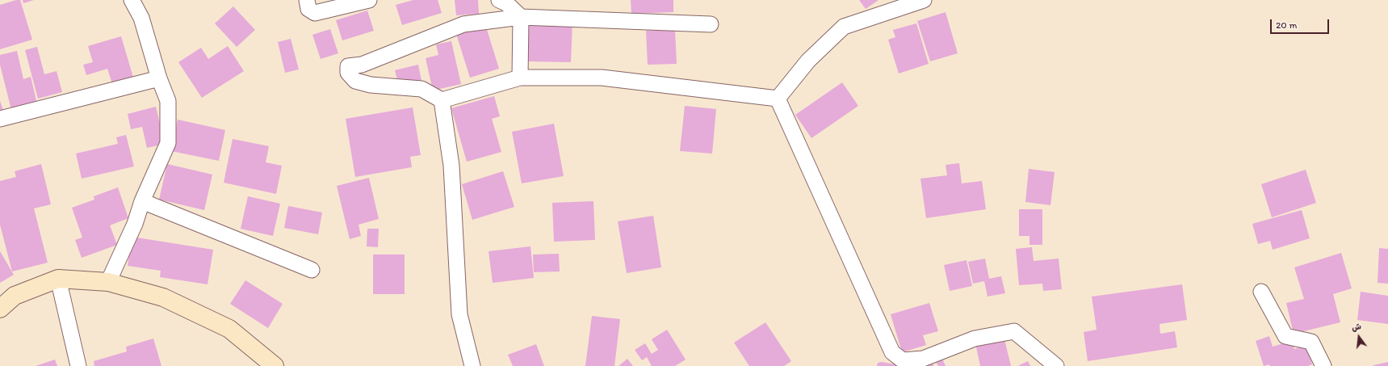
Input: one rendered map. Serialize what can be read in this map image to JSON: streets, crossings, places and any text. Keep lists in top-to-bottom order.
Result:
{
  "scale_bar": "20 m",
  "north": "top"
}
